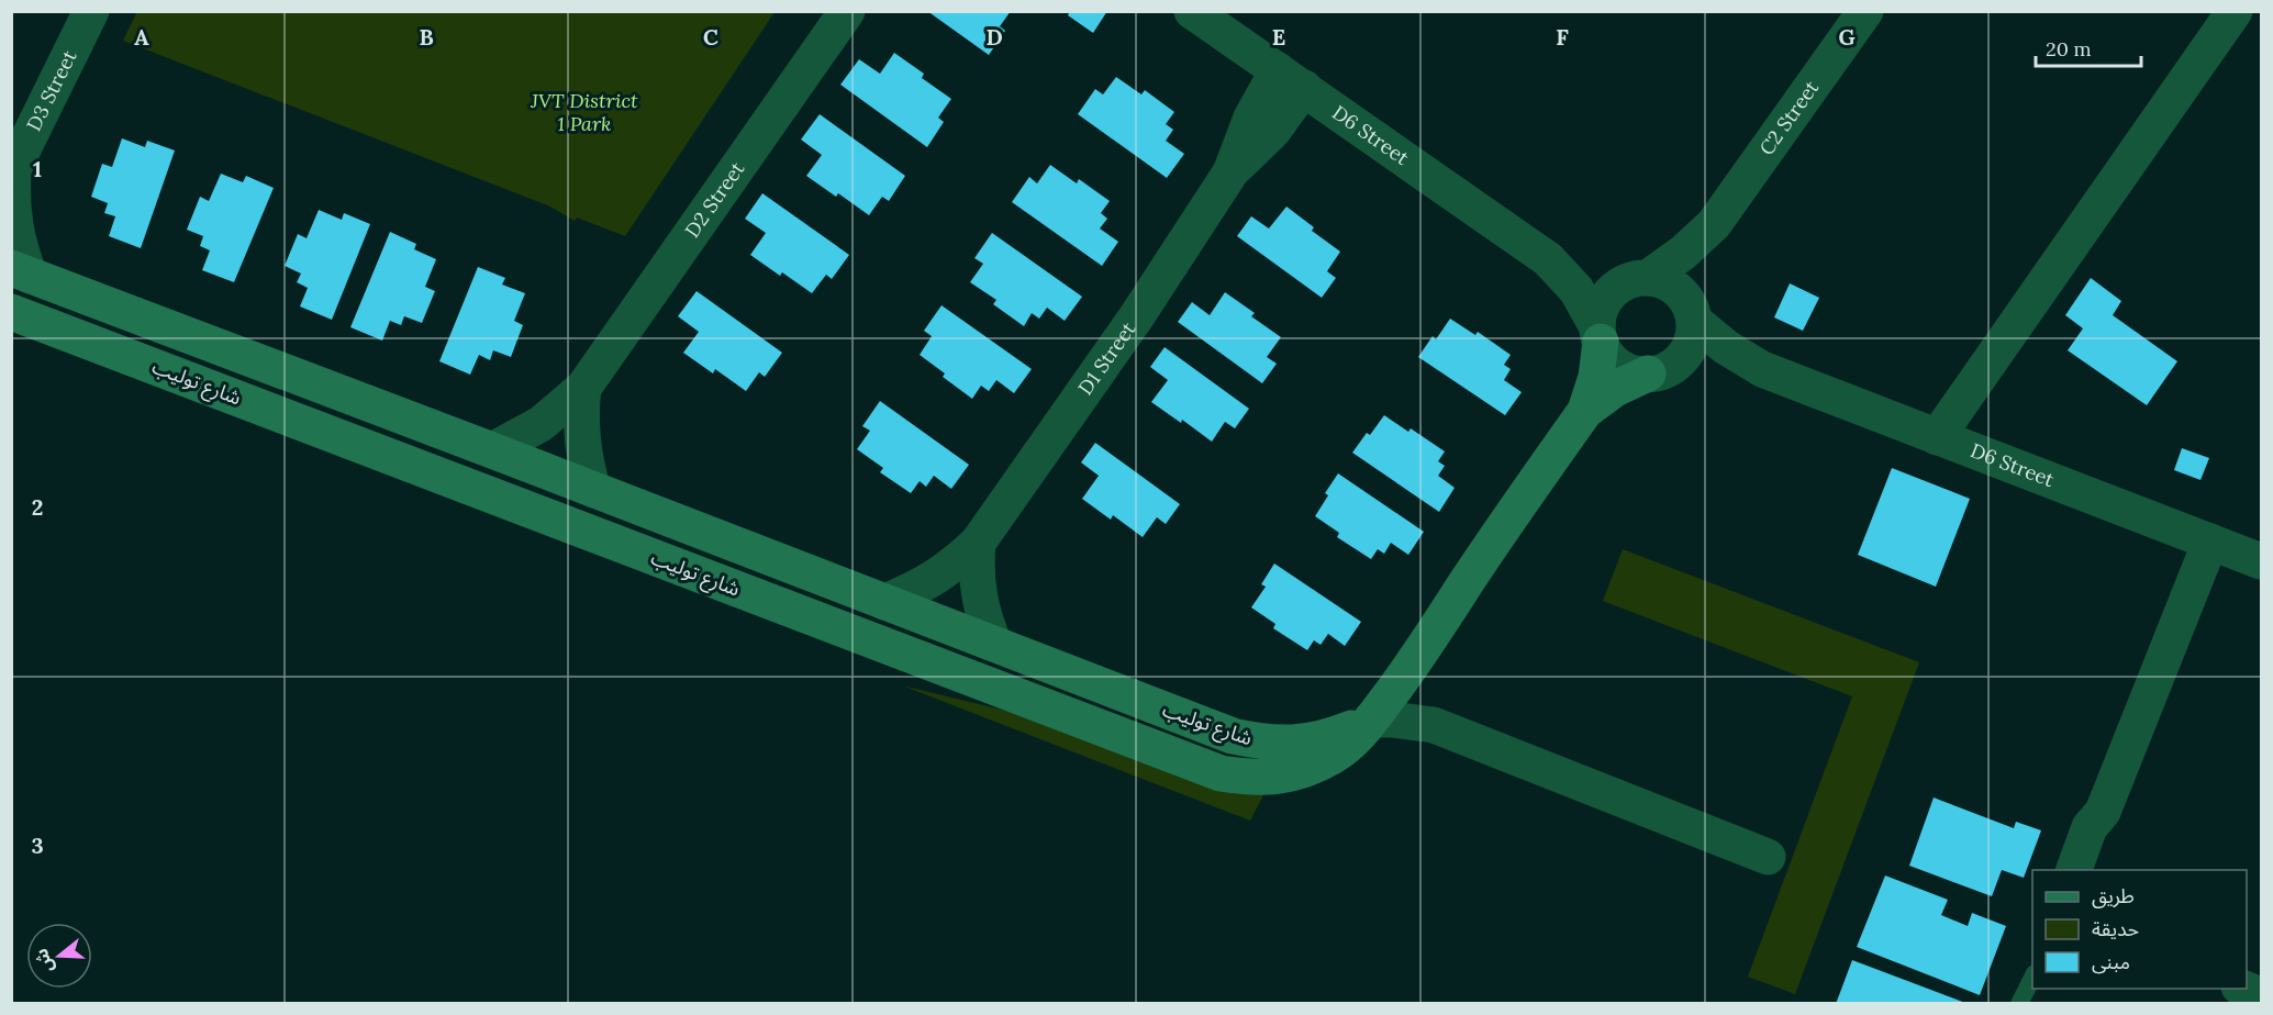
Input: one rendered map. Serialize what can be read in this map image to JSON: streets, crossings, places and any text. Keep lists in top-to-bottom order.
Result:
{
  "streets": {
    "street": [
      "D3 Street",
      "C2 Street",
      "D6 Street",
      "D2 Street",
      "D1 Street",
      "شارع توليب"
    ]
  },
  "crossings": [
    ["D3 Street", "شارع توليب"],
    ["C2 Street", "D6 Street"],
    ["C2 Street", "شارع توليب"],
    ["D6 Street", "D1 Street"],
    ["D6 Street", "شارع توليب"],
    ["D2 Street", "شارع توليب"],
    ["D1 Street", "شارع توليب"]
  ],
  "parks": ["JVT District 1 Park"],
  "legend": ["طريق", "حديقة", "مبنى"],
  "scale_bar": "20 m",
  "north": "left",
  "grid": {
    "columns": [
      "A",
      "B",
      "C",
      "D",
      "E",
      "F",
      "G"
    ],
    "rows": ["1", "2", "3"]
  }
}
